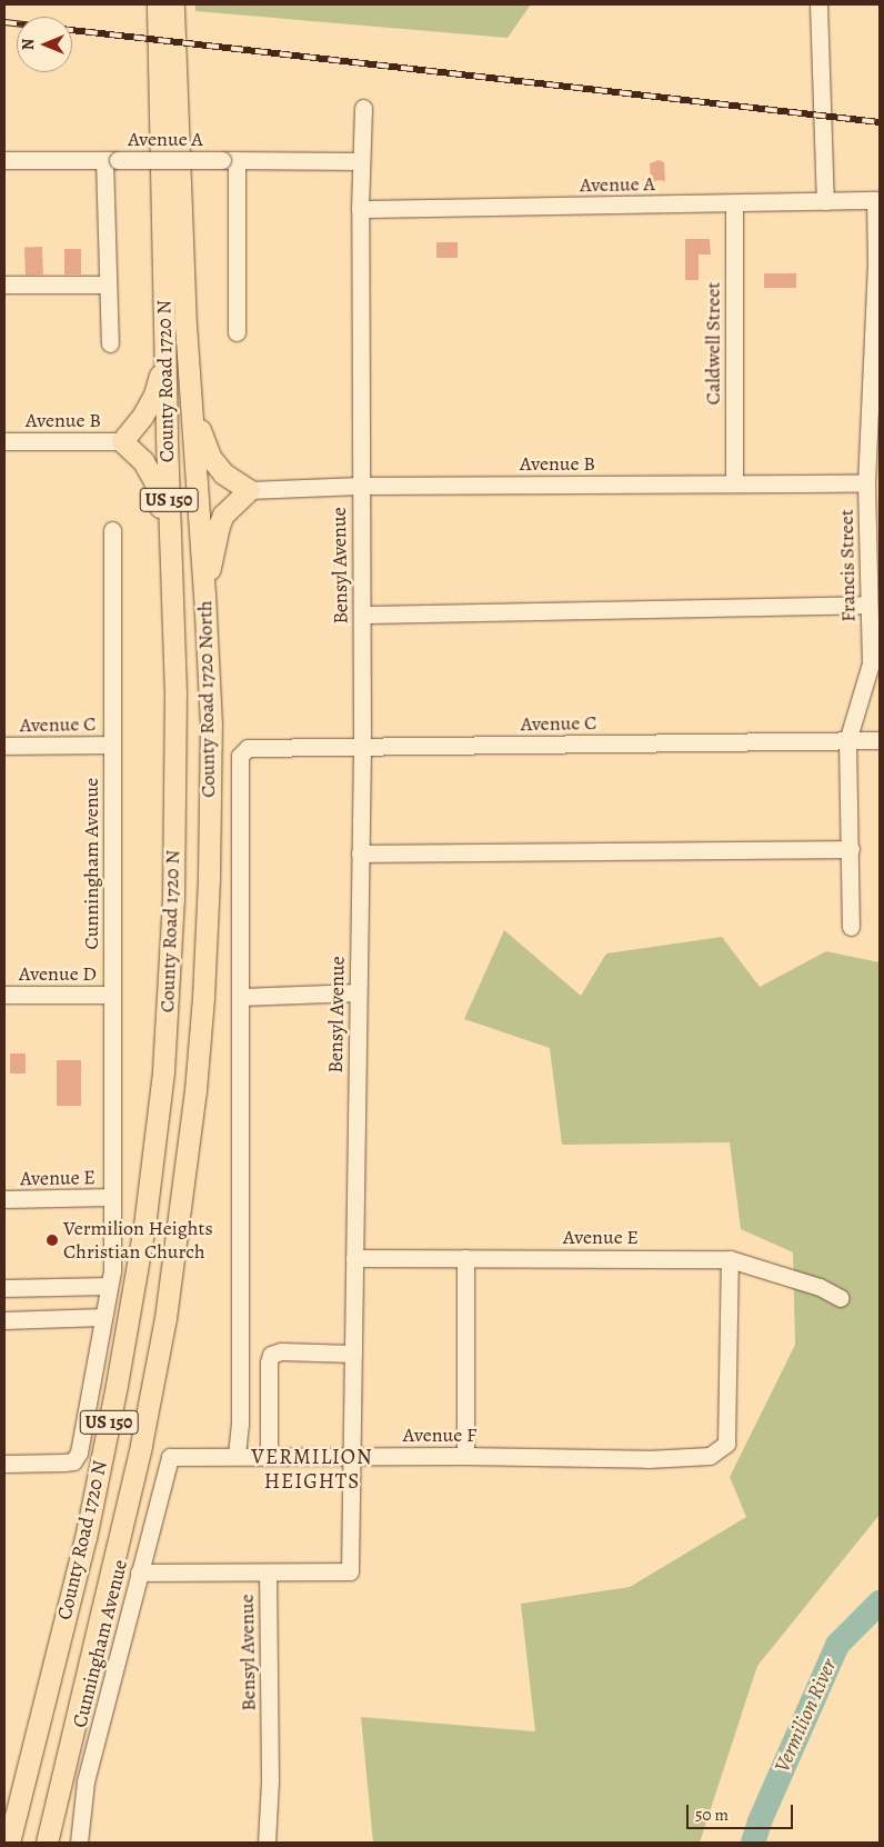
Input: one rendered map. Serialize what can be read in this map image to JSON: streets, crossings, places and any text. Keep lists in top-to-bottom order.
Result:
{
  "streets": {
    "main road": ["County Road 1720 N", "US 150", "County Road 1720 North"],
    "street": [
      "Avenue A",
      "Caldwell Street",
      "Avenue B",
      "Bensyl Avenue",
      "Francis Street",
      "Avenue C",
      "Cunningham Avenue",
      "Avenue D",
      "Avenue E",
      "Avenue F"
    ]
  },
  "crossings": [
    ["Avenue A", "Caldwell Street"],
    ["Avenue A", "Bensyl Avenue"],
    ["Avenue A", "Francis Street"],
    ["Caldwell Street", "Avenue B"],
    ["County Road 1720 N", "County Road 1720 North"],
    ["Avenue B", "Bensyl Avenue"],
    ["Avenue B", "Francis Street"],
    ["Bensyl Avenue", "Avenue C"],
    ["Bensyl Avenue", "Avenue E"],
    ["Bensyl Avenue", "Avenue F"],
    ["Francis Street", "Avenue C"],
    ["Avenue C", "Cunningham Avenue"],
    ["Cunningham Avenue", "Avenue D"],
    ["Cunningham Avenue", "Avenue E"],
    ["Cunningham Avenue", "Avenue F"],
    ["Avenue E", "Avenue F"]
  ],
  "districts": ["VERMILION HEIGHTS"],
  "water": ["Vermilion River"],
  "places": ["Vermilion Heights Christian Church"],
  "scale_bar": "50 m",
  "north": "left"
}
